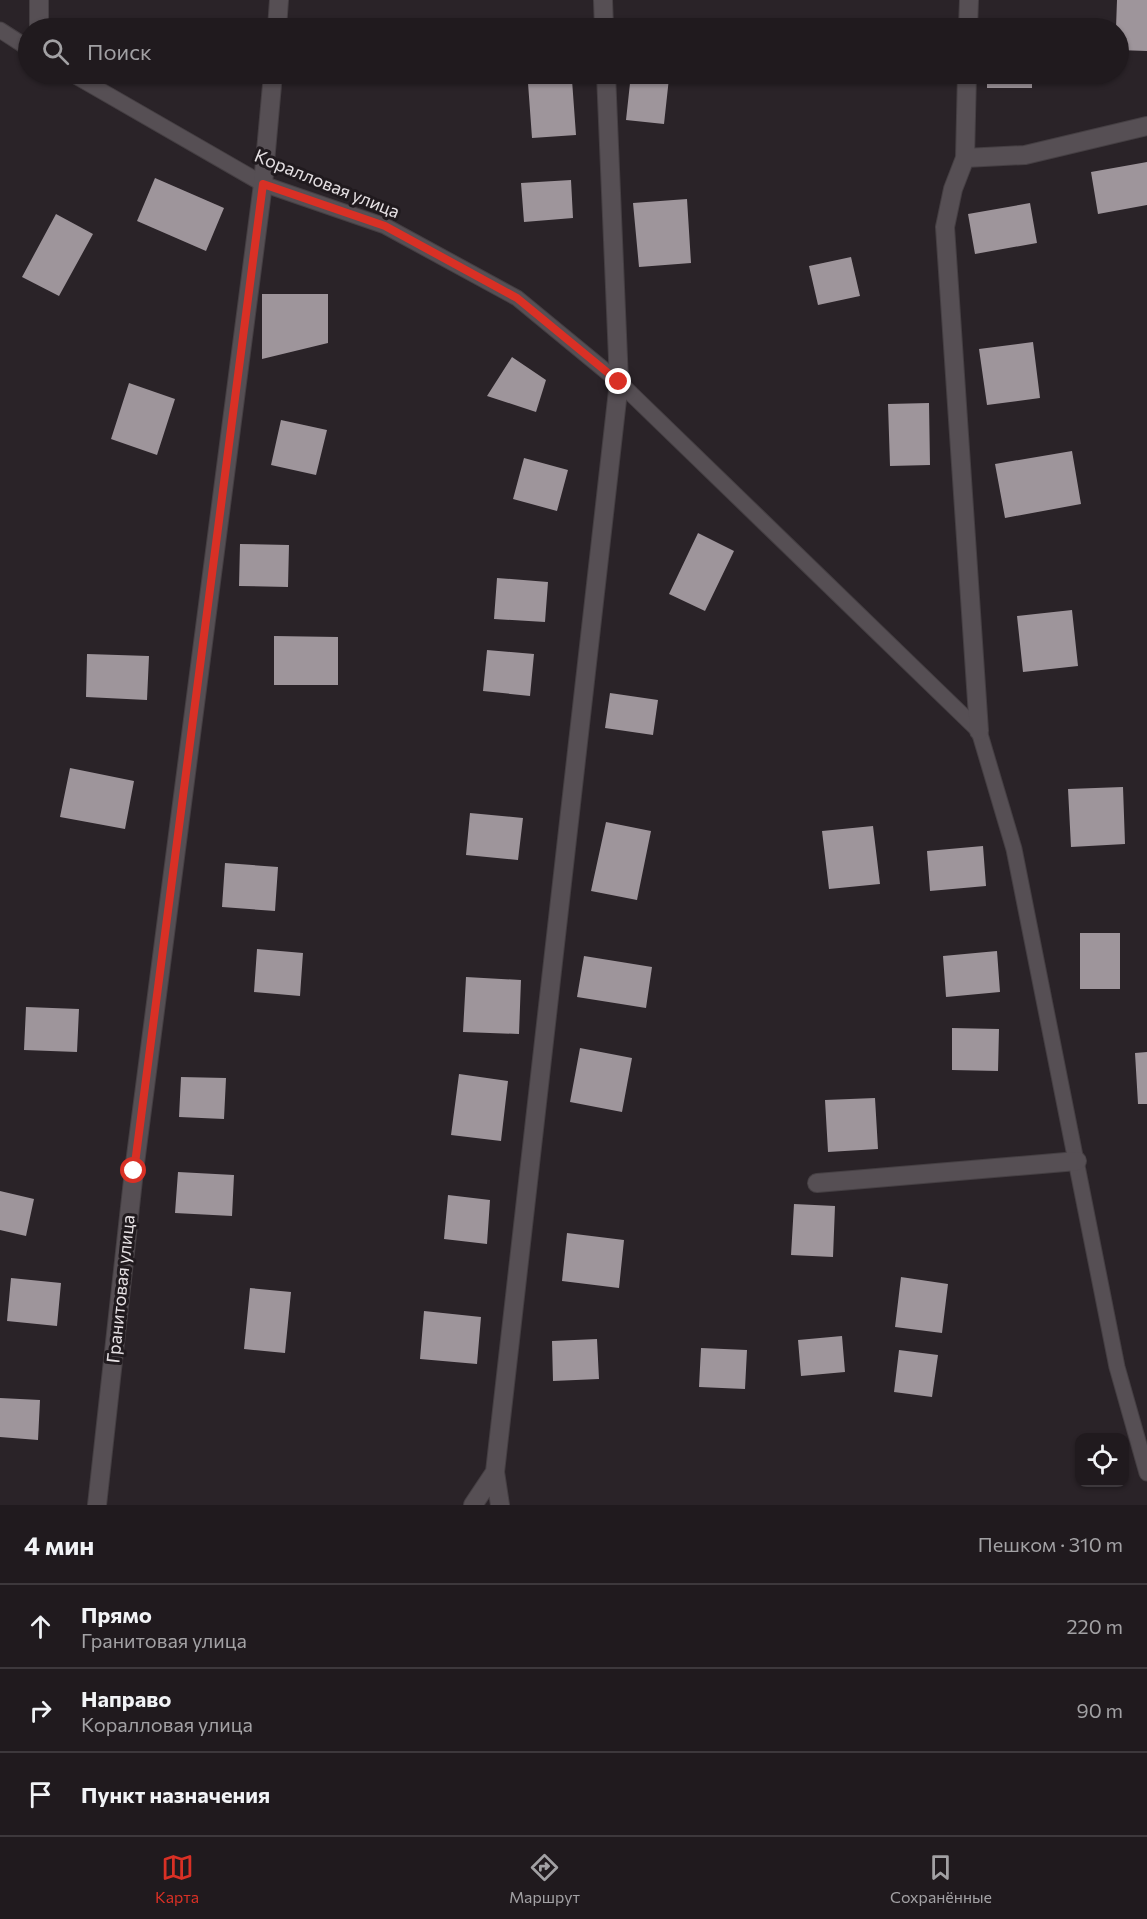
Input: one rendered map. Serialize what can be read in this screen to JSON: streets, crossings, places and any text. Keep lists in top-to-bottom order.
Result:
{
  "streets": {
    "street": ["Гранитовая улица"],
    "lane": ["Коралловая улица"]
  },
  "crossings": [
    ["Коралловая улица", "Гранитовая улица"]
  ],
  "page": {
    "search": "Поиск",
    "heading": ["4 мин", "Пешком · 310 m"],
    "list": [
      ["Прямо", "Гранитовая улица", "220 m"],
      ["Направо", "Коралловая улица", "90 m"],
      "Пункт назначения"
    ],
    "nav": ["Карта", "Маршрут", "Сохранённые"]
  }
}
